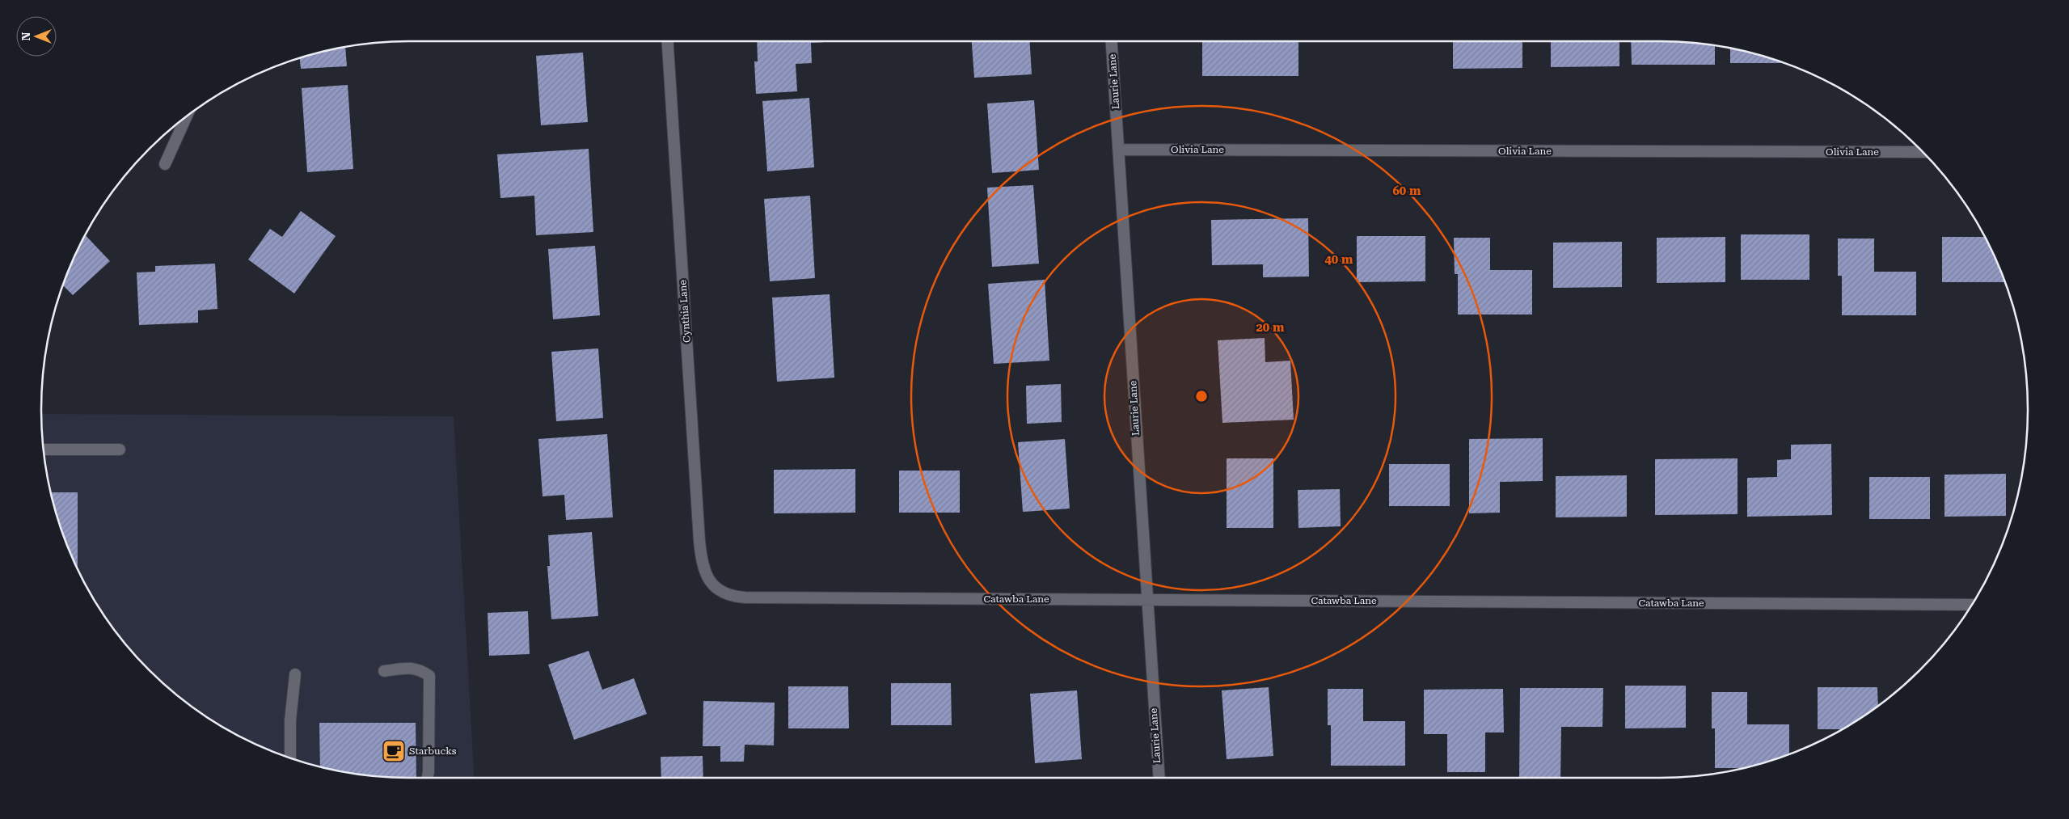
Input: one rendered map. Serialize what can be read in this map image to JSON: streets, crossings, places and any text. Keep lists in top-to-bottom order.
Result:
{
  "streets": {
    "street": [
      "Laurie Lane",
      "Olivia Lane",
      "Cynthia Lane",
      "Catawba Lane"
    ]
  },
  "crossings": [
    ["Laurie Lane", "Olivia Lane"],
    ["Laurie Lane", "Catawba Lane"],
    ["Cynthia Lane", "Catawba Lane"]
  ],
  "places": {
    "cafe": ["Starbucks"]
  },
  "north": "left",
  "rings": ["60 m", "40 m", "20 m"]
}
